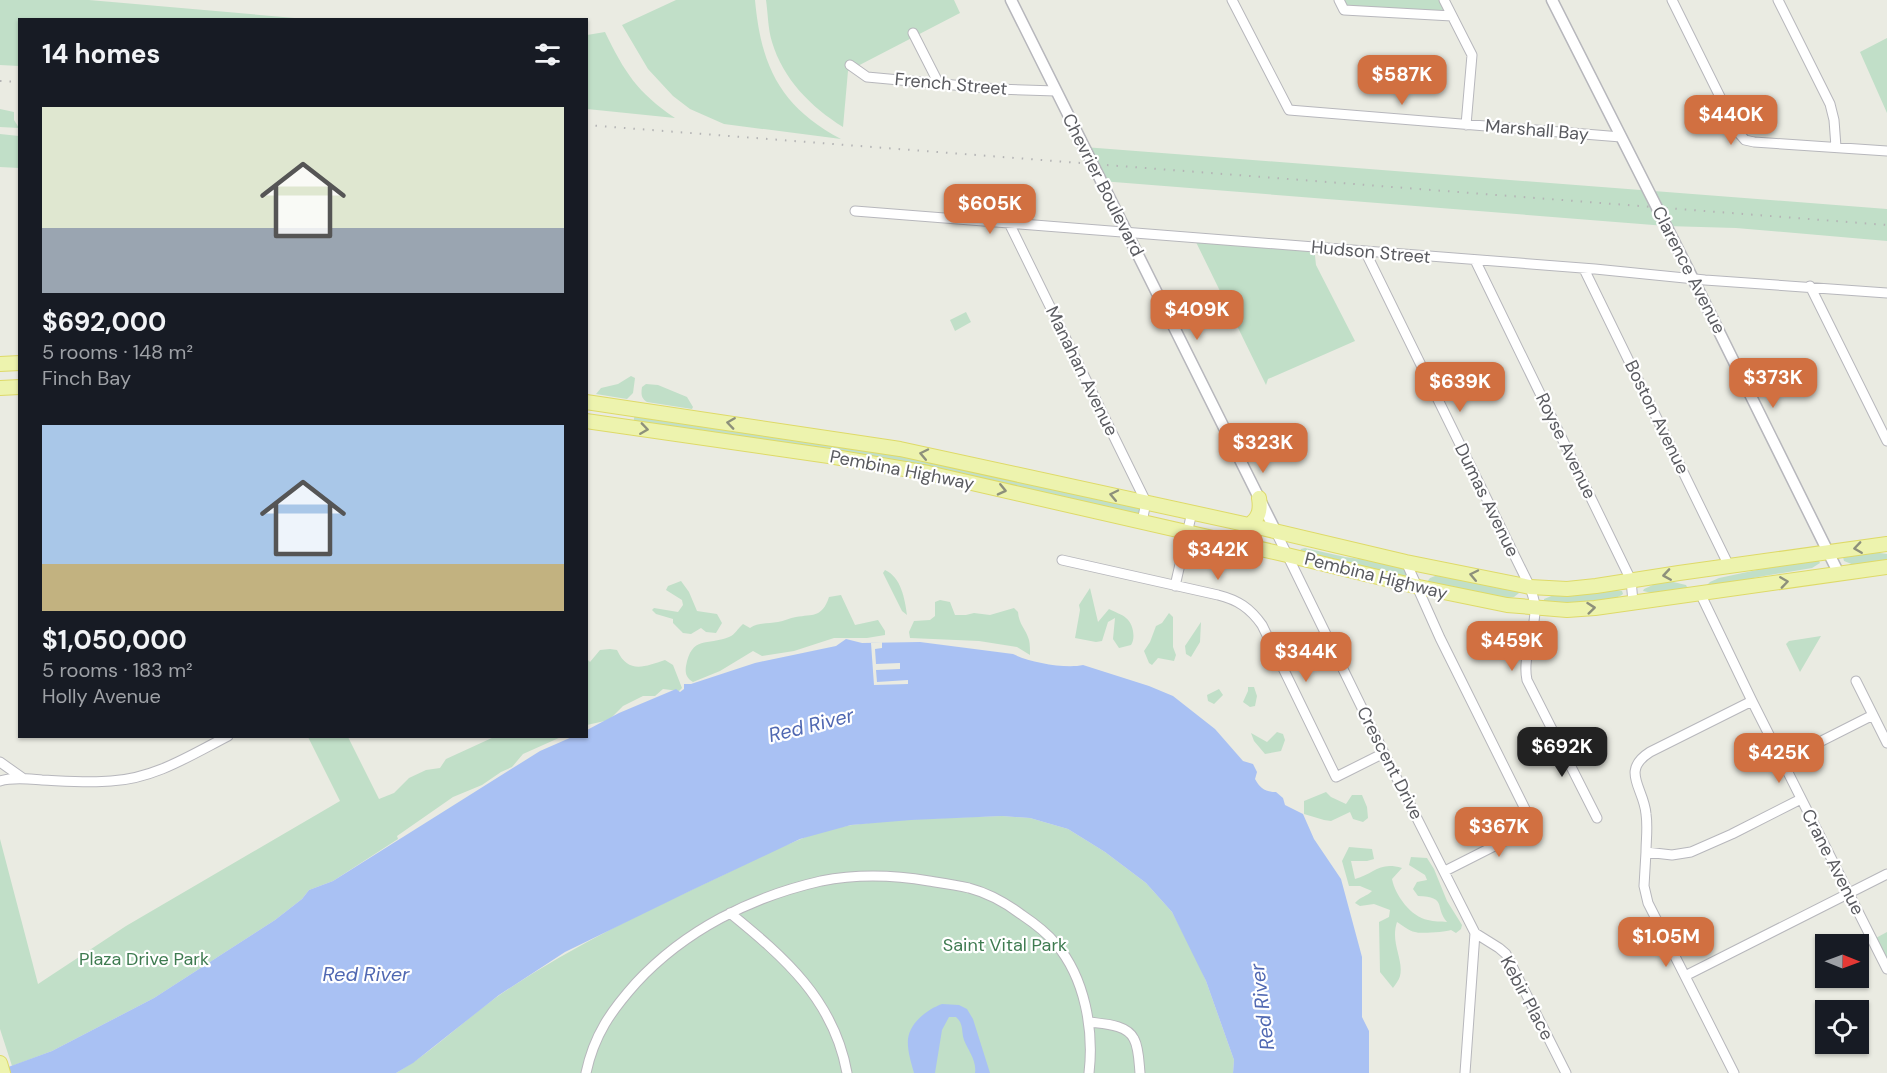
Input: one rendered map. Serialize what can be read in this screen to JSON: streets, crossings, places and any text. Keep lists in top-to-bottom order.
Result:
{
  "streets": {
    "main road": ["Pembina Highway"],
    "street": [
      "French Street",
      "Marshall Bay",
      "Chevrier Boulevard",
      "Hudson Street",
      "Clarence Avenue",
      "Manahan Avenue",
      "Boston Avenue",
      "Royse Avenue",
      "Dumas Avenue",
      "Crescent Drive",
      "Crane Avenue",
      "Kebir Place"
    ]
  },
  "crossings": [
    ["French Street", "Chevrier Boulevard"],
    ["Marshall Bay", "Clarence Avenue"],
    ["Chevrier Boulevard", "Hudson Street"],
    ["Chevrier Boulevard", "Pembina Highway"],
    ["Chevrier Boulevard", "Crescent Drive"],
    ["Hudson Street", "Clarence Avenue"],
    ["Hudson Street", "Manahan Avenue"],
    ["Hudson Street", "Boston Avenue"],
    ["Hudson Street", "Royse Avenue"],
    ["Hudson Street", "Dumas Avenue"],
    ["Clarence Avenue", "Pembina Highway"],
    ["Manahan Avenue", "Pembina Highway"],
    ["Boston Avenue", "Pembina Highway"],
    ["Royse Avenue", "Pembina Highway"],
    ["Pembina Highway", "Dumas Avenue"],
    ["Pembina Highway", "Crescent Drive"],
    ["Pembina Highway", "Crane Avenue"],
    ["Crescent Drive", "Kebir Place"]
  ],
  "water": ["Red River"],
  "parks": ["Saint Vital Park", "Plaza Drive Park"],
  "north": "right",
  "page": {
    "heading": "14 homes",
    "price": [
      "$587K",
      "$440K",
      "$605K",
      "$409K",
      "$373K",
      "$639K",
      "$323K",
      "$342K",
      "$459K",
      "$344K",
      "$692K",
      "$425K",
      "$367K",
      "$1.05M"
    ],
    "list": [
      {
        "name": "$692,000",
        "note": "5 rooms · 148 m² · Finch Bay"
      },
      {
        "name": "$1,050,000",
        "note": "5 rooms · 183 m² · Holly Avenue"
      }
    ]
  }
}
